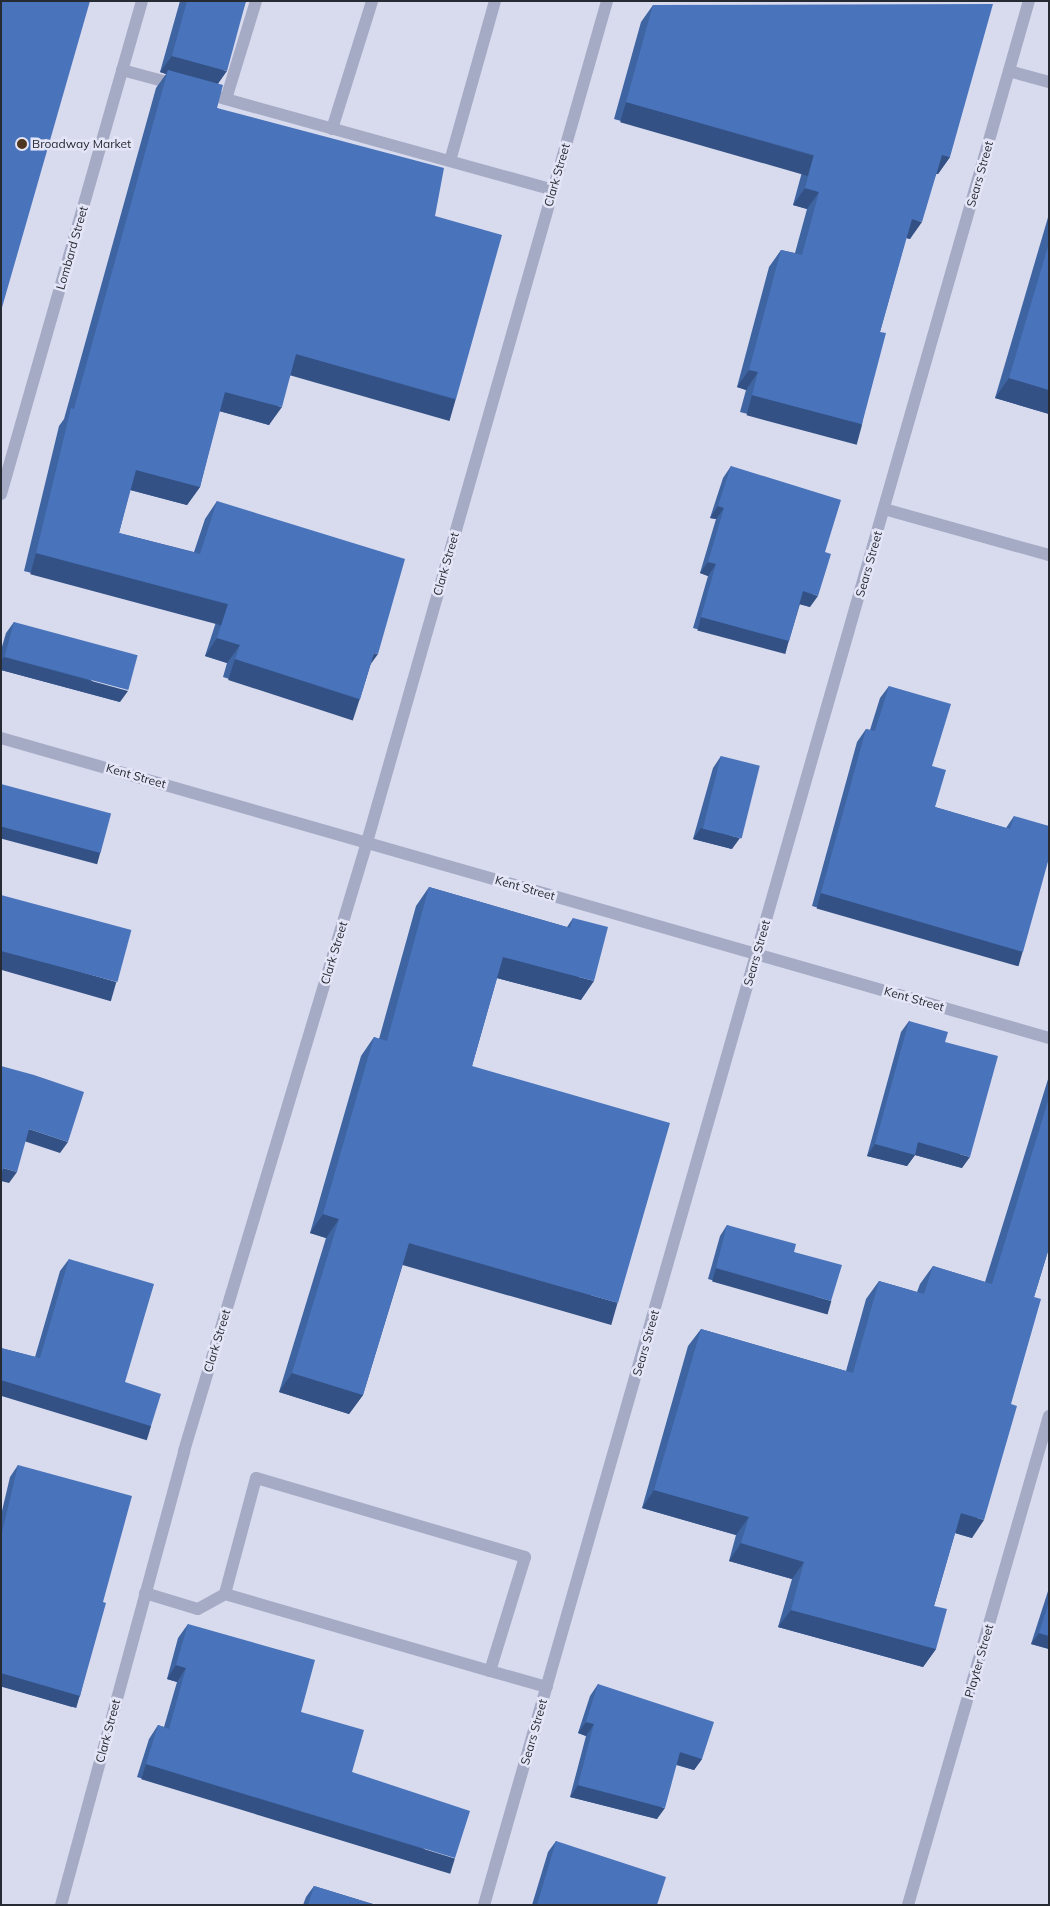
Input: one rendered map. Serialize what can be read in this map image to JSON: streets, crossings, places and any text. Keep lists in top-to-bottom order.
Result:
{
  "streets": {
    "street": [
      "Sears Street",
      "Clark Street",
      "Lombard Street",
      "Kent Street",
      "Playter Street"
    ]
  },
  "crossings": [
    ["Sears Street", "Kent Street"],
    ["Clark Street", "Kent Street"]
  ],
  "places": ["Broadway Market"]
}
